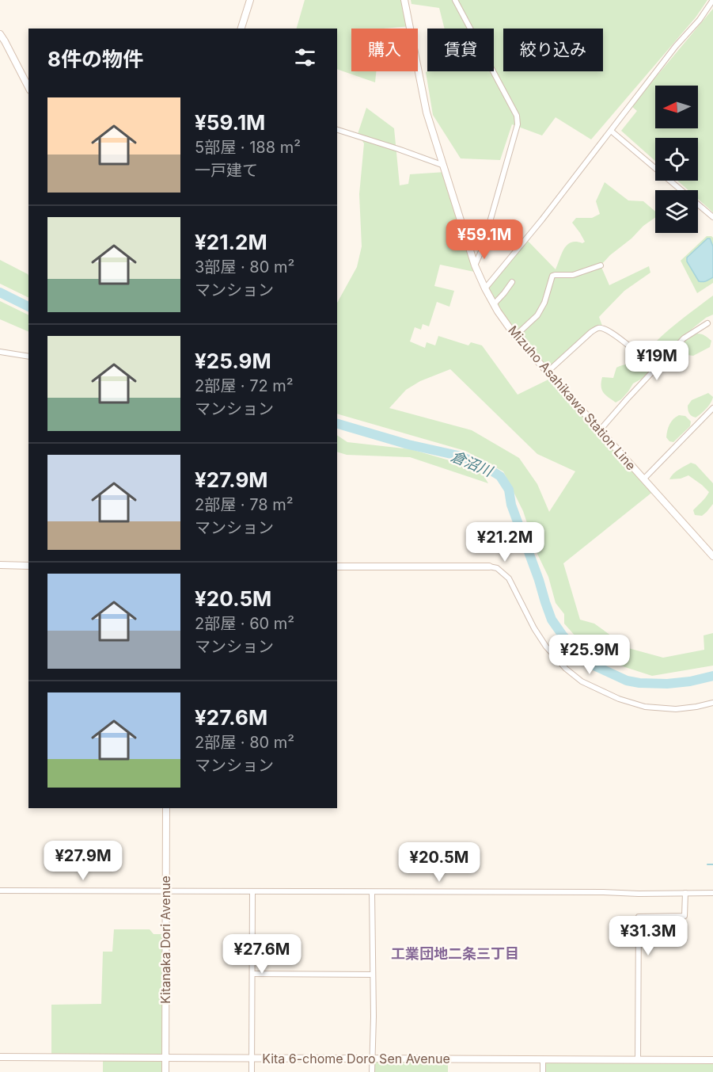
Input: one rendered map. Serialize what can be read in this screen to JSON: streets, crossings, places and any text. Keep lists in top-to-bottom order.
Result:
{
  "streets": {
    "street": ["Mizuho Asahikawa Station Line", "Kitanaka Dori Avenue", "Kita 6-chome Doro Sen Avenue"]
  },
  "crossings": [
    ["Kitanaka Dori Avenue", "Kita 6-chome Doro Sen Avenue"]
  ],
  "districts": ["工業団地二条三丁目"],
  "water": ["倉沼川"],
  "north": "left",
  "page": {
    "chip": ["購入", "賃貸", "絞り込み"],
    "heading": "8件の物件",
    "list": [
      {
        "name": "¥59.1M",
        "note": "5部屋 · 188 m² · 一戸建て"
      },
      {
        "name": "¥21.2M",
        "note": "3部屋 · 80 m² · マンション"
      },
      {
        "name": "¥25.9M",
        "note": "2部屋 · 72 m² · マンション"
      },
      {
        "name": "¥27.9M",
        "note": "2部屋 · 78 m² · マンション"
      },
      {
        "name": "¥20.5M",
        "note": "2部屋 · 60 m² · マンション"
      },
      {
        "name": "¥27.6M",
        "note": "2部屋 · 80 m² · マンション"
      }
    ],
    "price": [
      "¥59.1M",
      "¥19M",
      "¥21.2M",
      "¥25.9M",
      "¥27.9M",
      "¥20.5M",
      "¥31.3M",
      "¥27.6M"
    ]
  }
}
